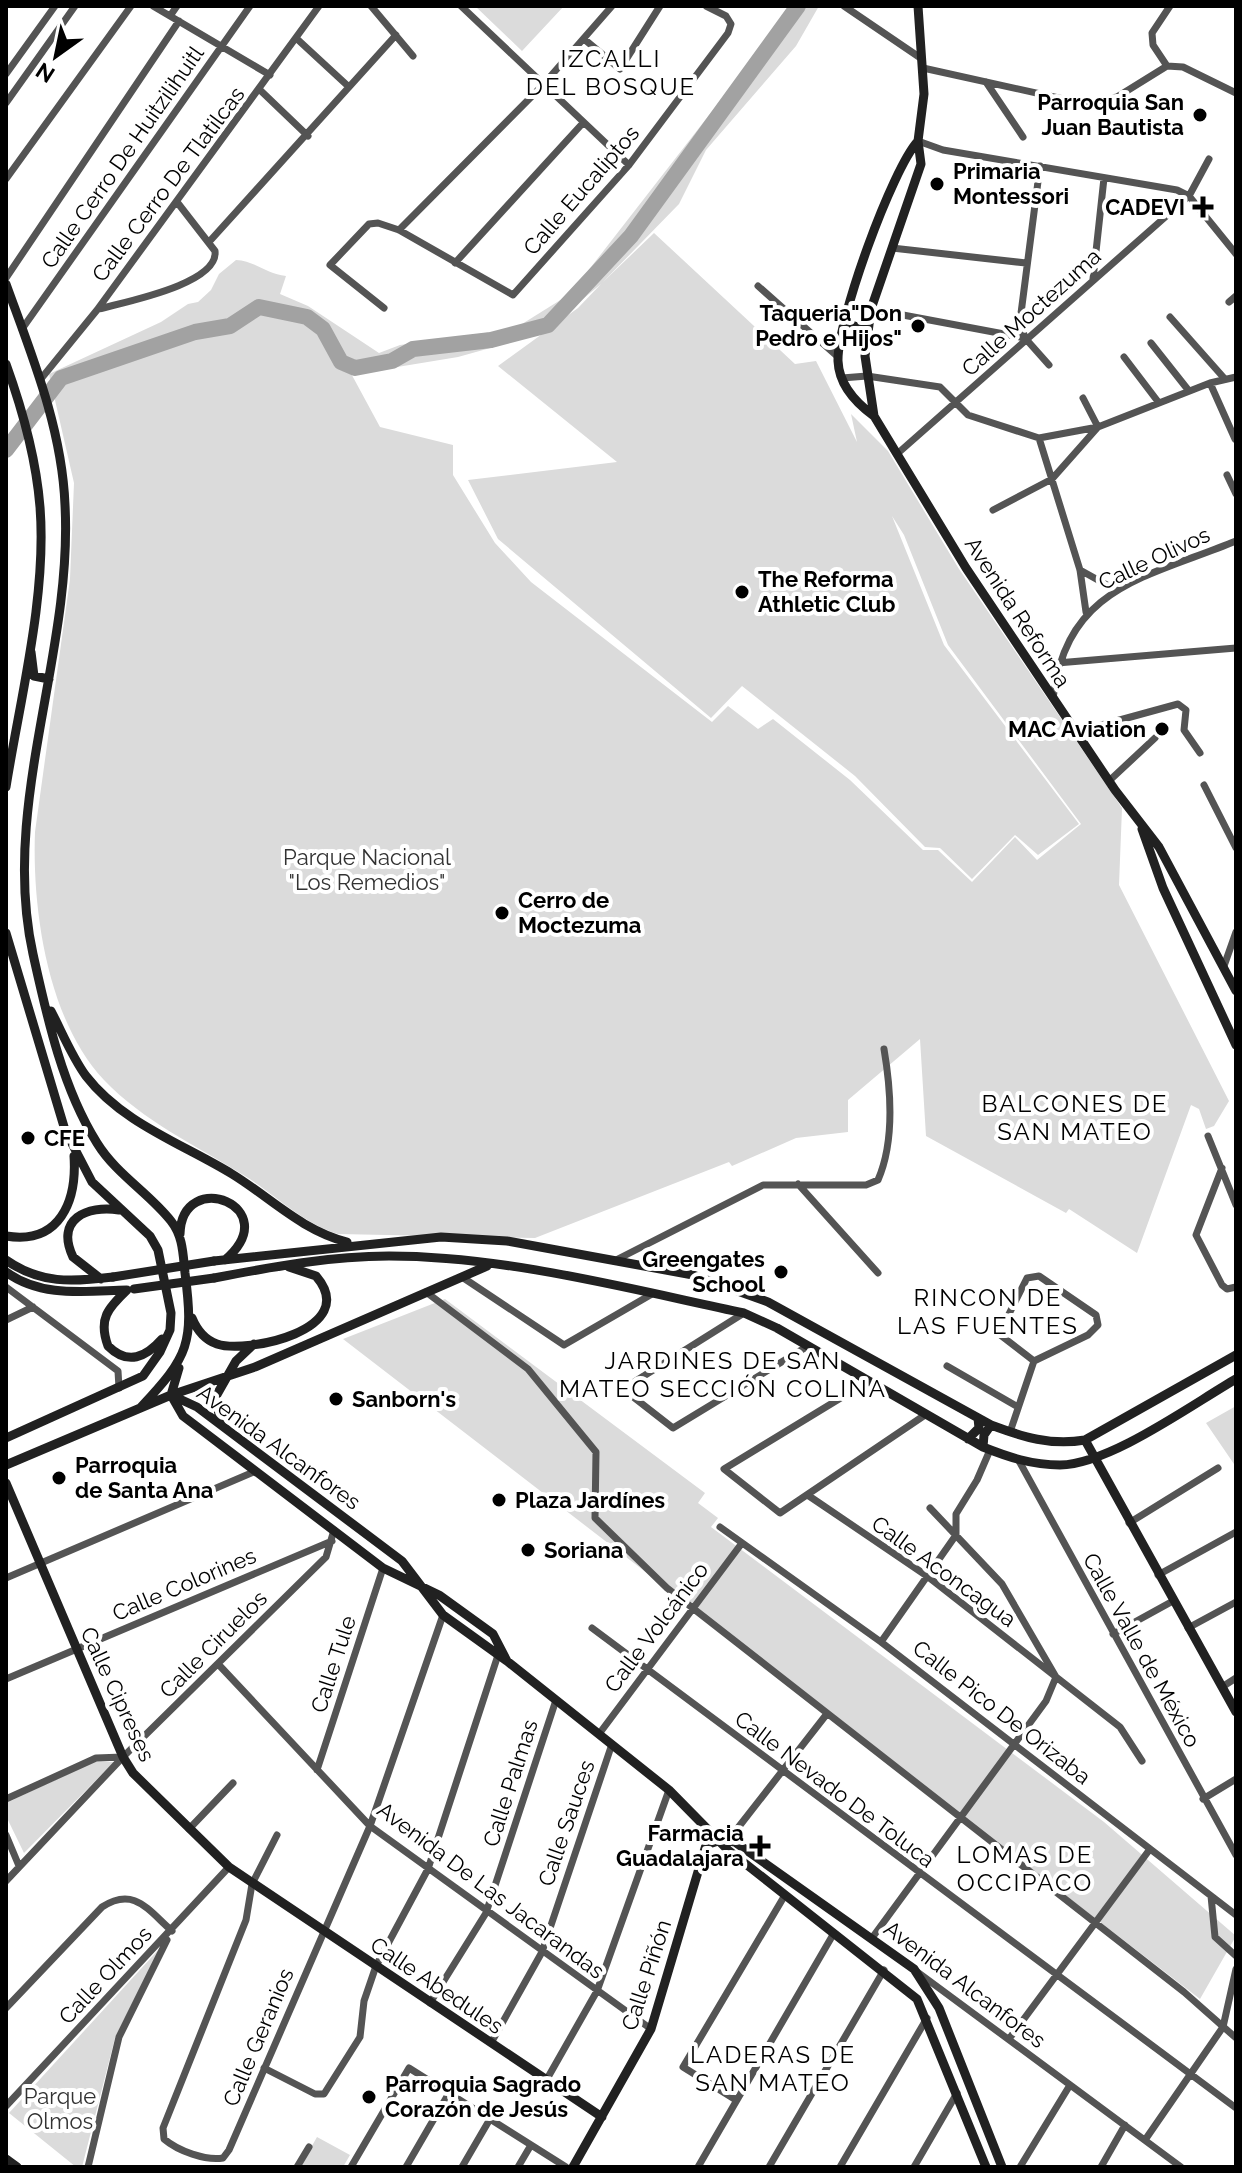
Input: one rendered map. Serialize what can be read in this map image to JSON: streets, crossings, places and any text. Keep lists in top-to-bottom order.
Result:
{
  "streets": {
    "main road": [
      "Avenida Reforma",
      "Avenida Alcanfores",
      "Calle Cipreses",
      "Calle Piñón",
      "Calle Abedules"
    ],
    "street": [
      "Calle Cerro De Huitzilihuitl",
      "Calle Cerro De Tlatilcas",
      "Calle Eucaliptos",
      "Calle Moctezuma",
      "Calle Olivos",
      "Calle Aconcagua",
      "Calle Colorines",
      "Calle Volcánico",
      "Calle Ciruelos",
      "Calle Valle de México",
      "Calle Tule",
      "Calle Pico De Orizaba",
      "Calle Palmas",
      "Calle Nevado De Toluca",
      "Calle Sauces",
      "Avenida De Las Jacarandas",
      "Calle Olmos",
      "Calle Geranios"
    ]
  },
  "crossings": [
    ["Calle Moctezuma", "Avenida Reforma"],
    ["Calle Olivos", "Avenida Reforma"],
    ["Avenida Alcanfores", "Calle Colorines"],
    ["Avenida Alcanfores", "Calle Volcánico"],
    ["Avenida Alcanfores", "Calle Ciruelos"],
    ["Avenida Alcanfores", "Calle Tule"],
    ["Avenida Alcanfores", "Calle Palmas"],
    ["Avenida Alcanfores", "Calle Sauces"],
    ["Avenida Alcanfores", "Calle Piñón"],
    ["Avenida Alcanfores", "Calle Geranios"],
    ["Calle Colorines", "Calle Ciruelos"],
    ["Calle Colorines", "Calle Cipreses"],
    ["Calle Volcánico", "Calle Pico De Orizaba"],
    ["Calle Volcánico", "Calle Nevado De Toluca"],
    ["Calle Ciruelos", "Calle Cipreses"],
    ["Calle Ciruelos", "Avenida De Las Jacarandas"],
    ["Calle Tule", "Avenida De Las Jacarandas"],
    ["Calle Cipreses", "Calle Olmos"],
    ["Calle Cipreses", "Calle Abedules"],
    ["Calle Cipreses", "Calle Geranios"],
    ["Calle Palmas", "Avenida De Las Jacarandas"],
    ["Calle Palmas", "Calle Abedules"],
    ["Calle Sauces", "Avenida De Las Jacarandas"],
    ["Calle Sauces", "Calle Abedules"],
    ["Avenida De Las Jacarandas", "Calle Piñón"],
    ["Avenida De Las Jacarandas", "Calle Geranios"],
    ["Calle Piñón", "Calle Abedules"],
    ["Calle Abedules", "Calle Geranios"]
  ],
  "districts": [
    "IZCALLI DEL BOSQUE",
    "BALCONES DE SAN MATEO",
    "RINCON DE LAS FUENTES",
    "JARDINES DE SAN MATEO SECCIÓN COLINA",
    "LOMAS DE OCCIPACO",
    "LADERAS DE SAN MATEO"
  ],
  "parks": ["Parque Nacional \"Los Remedios\"", "Parque Olmos"],
  "places": {
    "other": [
      "Parroquia San Juan Bautista",
      "Primaria Montessori",
      "Taqueria\"Don Pedro e Hijos\"",
      "The Reforma Athletic Club",
      "MAC Aviation",
      "Cerro de Moctezuma",
      "CFE",
      "Greengates School",
      "Sanborn's",
      "Parroquia de Santa Ana",
      "Plaza Jardínes",
      "Soriana",
      "Parroquia Sagrado Corazón de Jesús"
    ],
    "health": ["CADEVI", "Farmacia Guadalajara"]
  },
  "north": "bottom left"
}
